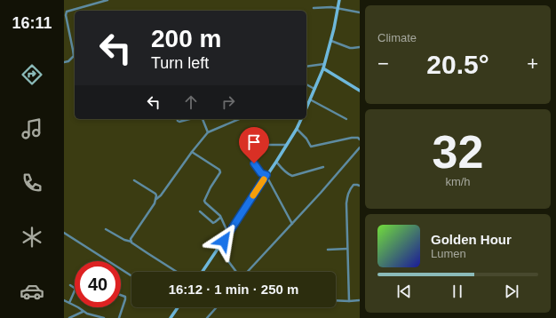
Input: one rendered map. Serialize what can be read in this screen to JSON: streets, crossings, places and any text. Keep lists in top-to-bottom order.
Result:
{
  "page": {
    "tabs": "16:11",
    "tile": [
      "Climate",
      ["32", "km/h"]
    ],
    "turn": ["200 m", "Turn left"],
    "heat": ["−", "20.5°", "+"],
    "song": ["Golden Hour", "Lumen"],
    "limit": "40",
    "trip": "16:12 · 1 min · 250 m"
  }
}
